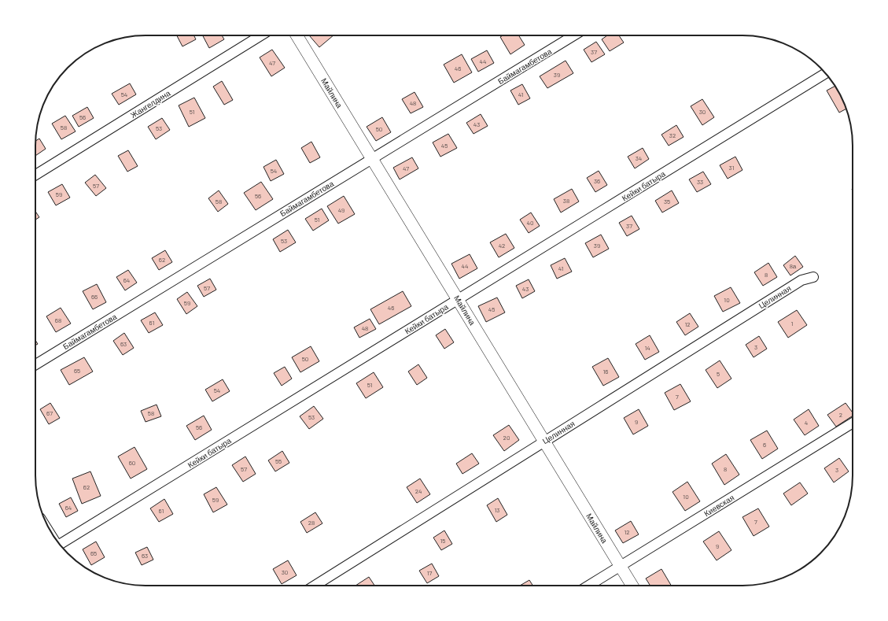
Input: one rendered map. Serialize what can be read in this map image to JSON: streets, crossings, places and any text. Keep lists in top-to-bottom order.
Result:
{
  "streets": {
    "street": [
      "Баймагамбетова",
      "Майлина",
      "Жангелдина",
      "Кейки батыра",
      "Целинная",
      "Киевская"
    ]
  },
  "crossings": [
    ["Баймагамбетова", "Майлина"],
    ["Майлина", "Кейки батыра"],
    ["Майлина", "Целинная"],
    ["Майлина", "Киевская"]
  ],
  "house_numbers": [
    "37",
    "44",
    "47",
    "46",
    "39",
    "54",
    "41",
    "48",
    "51",
    "30",
    "56",
    "43",
    "58",
    "53",
    "50",
    "32",
    "45",
    "34",
    "31",
    "47",
    "54",
    "36",
    "33",
    "57",
    "59",
    "56",
    "38",
    "58",
    "35",
    "49",
    "51",
    "40",
    "37",
    "53",
    "42",
    "39",
    "62",
    "44",
    "8а",
    "41",
    "8",
    "64",
    "57",
    "43",
    "66",
    "10",
    "59",
    "46",
    "45",
    "68",
    "61",
    "1",
    "12",
    "48",
    "63",
    "3",
    "14",
    "50",
    "65",
    "16",
    "5",
    "51",
    "54",
    "7",
    "67",
    "58",
    "2",
    "53",
    "9",
    "4",
    "56",
    "20",
    "6",
    "55",
    "60",
    "57",
    "8",
    "3",
    "62",
    "24",
    "10",
    "59",
    "64",
    "13",
    "61",
    "7",
    "28",
    "12",
    "15",
    "9",
    "65",
    "63",
    "30",
    "17"
  ]
}
